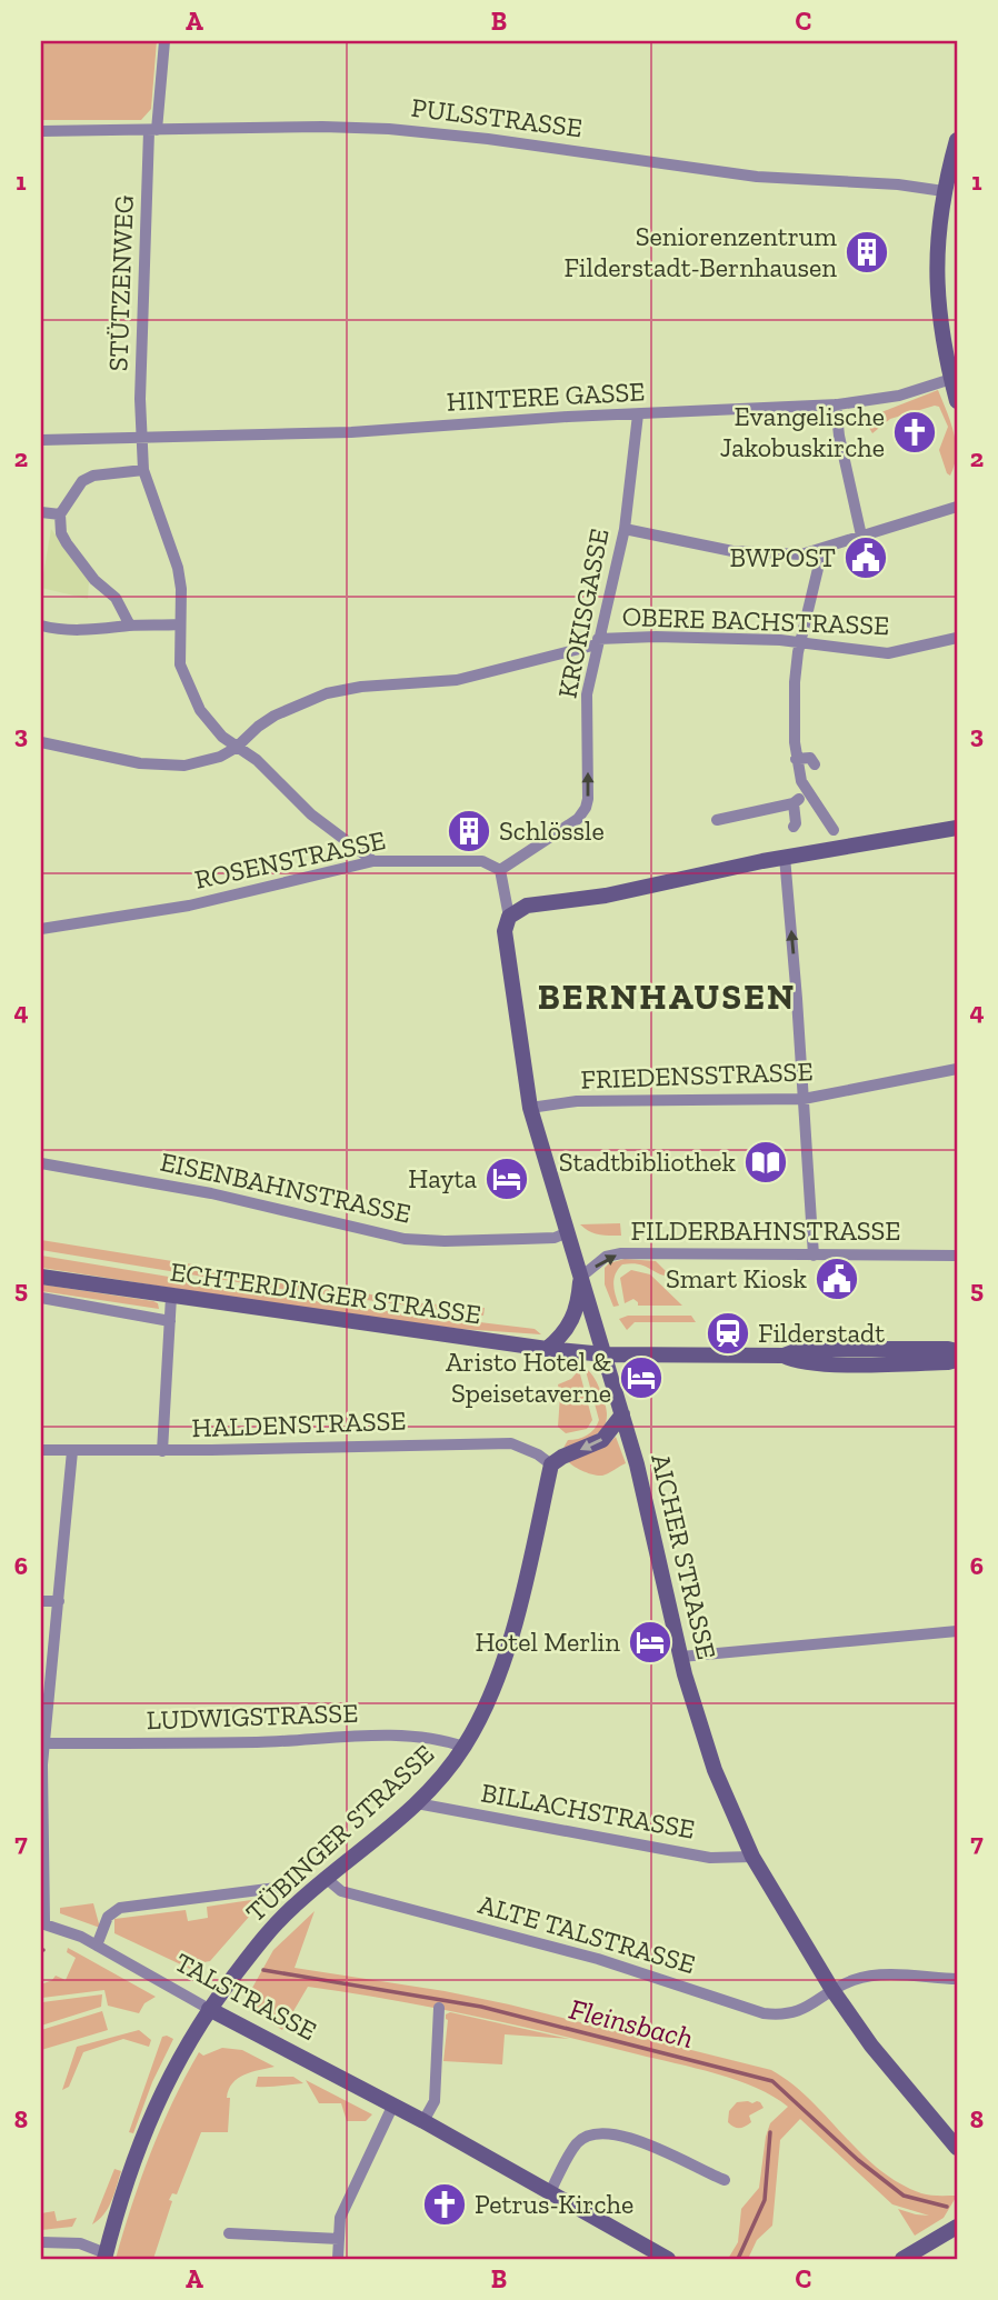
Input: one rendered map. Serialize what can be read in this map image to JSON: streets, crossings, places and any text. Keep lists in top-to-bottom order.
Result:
{
  "streets": {
    "main road": [
      "ECHTERDINGER STRASSE",
      "AICHER STRASSE",
      "TÜBINGER STRASSE",
      "TALSTRASSE"
    ],
    "street": [
      "PULSSTRASSE",
      "STÜTZENWEG",
      "HINTERE GASSE",
      "KROKISGASSE",
      "OBERE BACHSTRASSE",
      "ROSENSTRASSE",
      "FRIEDENSSTRASSE",
      "EISENBAHNSTRASSE",
      "FILDERBAHNSTRASSE",
      "HALDENSTRASSE",
      "LUDWIGSTRASSE",
      "BILLACHSTRASSE",
      "ALTE TALSTRASSE"
    ]
  },
  "crossings": [
    ["PULSSTRASSE", "STÜTZENWEG"],
    ["STÜTZENWEG", "HINTERE GASSE"],
    ["STÜTZENWEG", "OBERE BACHSTRASSE"],
    ["STÜTZENWEG", "ROSENSTRASSE"],
    ["HINTERE GASSE", "KROKISGASSE"],
    ["KROKISGASSE", "OBERE BACHSTRASSE"],
    ["KROKISGASSE", "ROSENSTRASSE"],
    ["FRIEDENSSTRASSE", "AICHER STRASSE"],
    ["EISENBAHNSTRASSE", "AICHER STRASSE"],
    ["FILDERBAHNSTRASSE", "AICHER STRASSE"],
    ["ECHTERDINGER STRASSE", "AICHER STRASSE"],
    ["HALDENSTRASSE", "TÜBINGER STRASSE"],
    ["AICHER STRASSE", "BILLACHSTRASSE"],
    ["AICHER STRASSE", "ALTE TALSTRASSE"],
    ["LUDWIGSTRASSE", "TÜBINGER STRASSE"],
    ["BILLACHSTRASSE", "TÜBINGER STRASSE"],
    ["TÜBINGER STRASSE", "ALTE TALSTRASSE"],
    ["TÜBINGER STRASSE", "TALSTRASSE"]
  ],
  "one_way": ["KROKISGASSE", "FILDERBAHNSTRASSE"],
  "districts": ["BERNHAUSEN"],
  "water": ["Fleinsbach"],
  "places": {
    "building": ["Seniorenzentrum Filderstadt-Bernhausen", "Schlössle"],
    "church": ["Evangelische Jakobuskirche", "Petrus-Kirche"],
    "public building": ["BWPOST", "Smart Kiosk"],
    "library": ["Stadtbibliothek"],
    "hotel": ["Hayta", "Aristo Hotel & Speisetaverne", "Hotel Merlin"],
    "station": ["Filderstadt"]
  },
  "grid": {
    "columns": ["A", "B", "C"],
    "rows": [
      "1",
      "2",
      "3",
      "4",
      "5",
      "6",
      "7",
      "8"
    ]
  }
}
